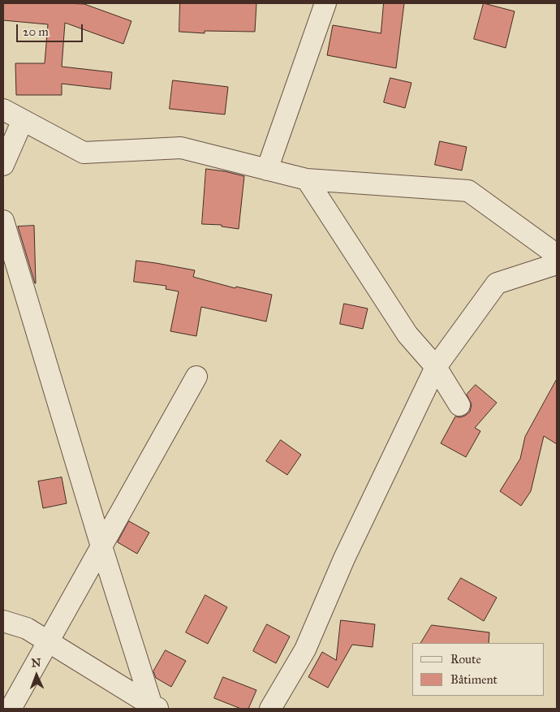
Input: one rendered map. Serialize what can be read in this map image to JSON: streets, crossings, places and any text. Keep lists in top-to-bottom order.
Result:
{
  "legend": ["Route", "Bâtiment"],
  "scale_bar": "20 m",
  "north": "top"
}
